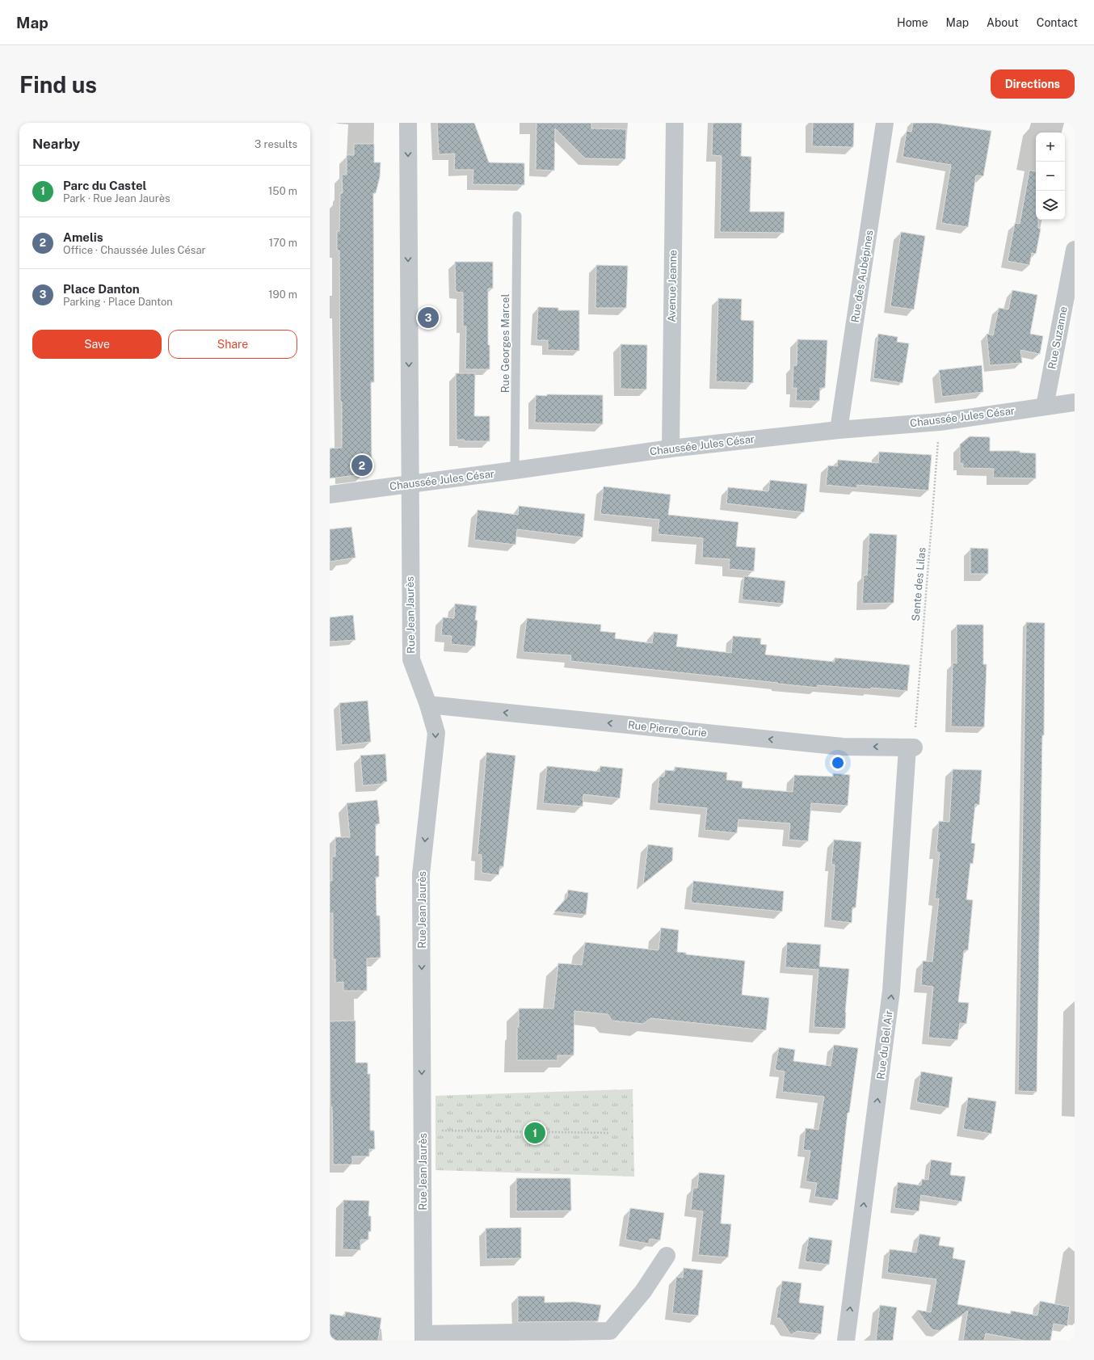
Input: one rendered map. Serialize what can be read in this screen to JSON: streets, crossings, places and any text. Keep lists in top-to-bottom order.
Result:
{
  "streets": {
    "street": [
      "Rue des Aubépines",
      "Avenue Jeanne",
      "Rue Suzanne",
      "Chaussée Jules César",
      "Rue Jean Jaurès",
      "Rue Pierre Curie",
      "Rue du Bel Air"
    ],
    "lane": ["Rue Georges Marcel"],
    "path": ["Sente des Lilas"]
  },
  "crossings": [
    ["Rue des Aubépines", "Chaussée Jules César"],
    ["Avenue Jeanne", "Chaussée Jules César"],
    ["Rue Suzanne", "Chaussée Jules César"],
    ["Rue Georges Marcel", "Chaussée Jules César"],
    ["Chaussée Jules César", "Sente des Lilas"],
    ["Chaussée Jules César", "Rue Jean Jaurès"],
    ["Sente des Lilas", "Rue Pierre Curie"],
    ["Sente des Lilas", "Rue du Bel Air"],
    ["Rue Jean Jaurès", "Rue Pierre Curie"],
    ["Rue Pierre Curie", "Rue du Bel Air"]
  ],
  "one_way": ["Rue Jean Jaurès", "Rue Pierre Curie", "Rue du Bel Air"],
  "page": {
    "header": "Map",
    "nav": [
      "Home",
      "Map",
      "About",
      "Contact"
    ],
    "buttons": [
      "Directions",
      ["Save", "Share"]
    ],
    "title": "Find us",
    "heading": ["Nearby", "3 results"],
    "map_buttons": ["+", "−"],
    "list": [
      {
        "mark": "1",
        "name": "Parc du Castel",
        "note": "Park · Rue Jean Jaurès",
        "value": "150 m"
      },
      {
        "mark": "2",
        "name": "Amelis",
        "note": "Office · Chaussée Jules César",
        "value": "170 m"
      },
      {
        "mark": "3",
        "name": "Place Danton",
        "note": "Parking · Place Danton",
        "value": "190 m"
      }
    ],
    "pins": ["3", "2", "1"]
  }
}
